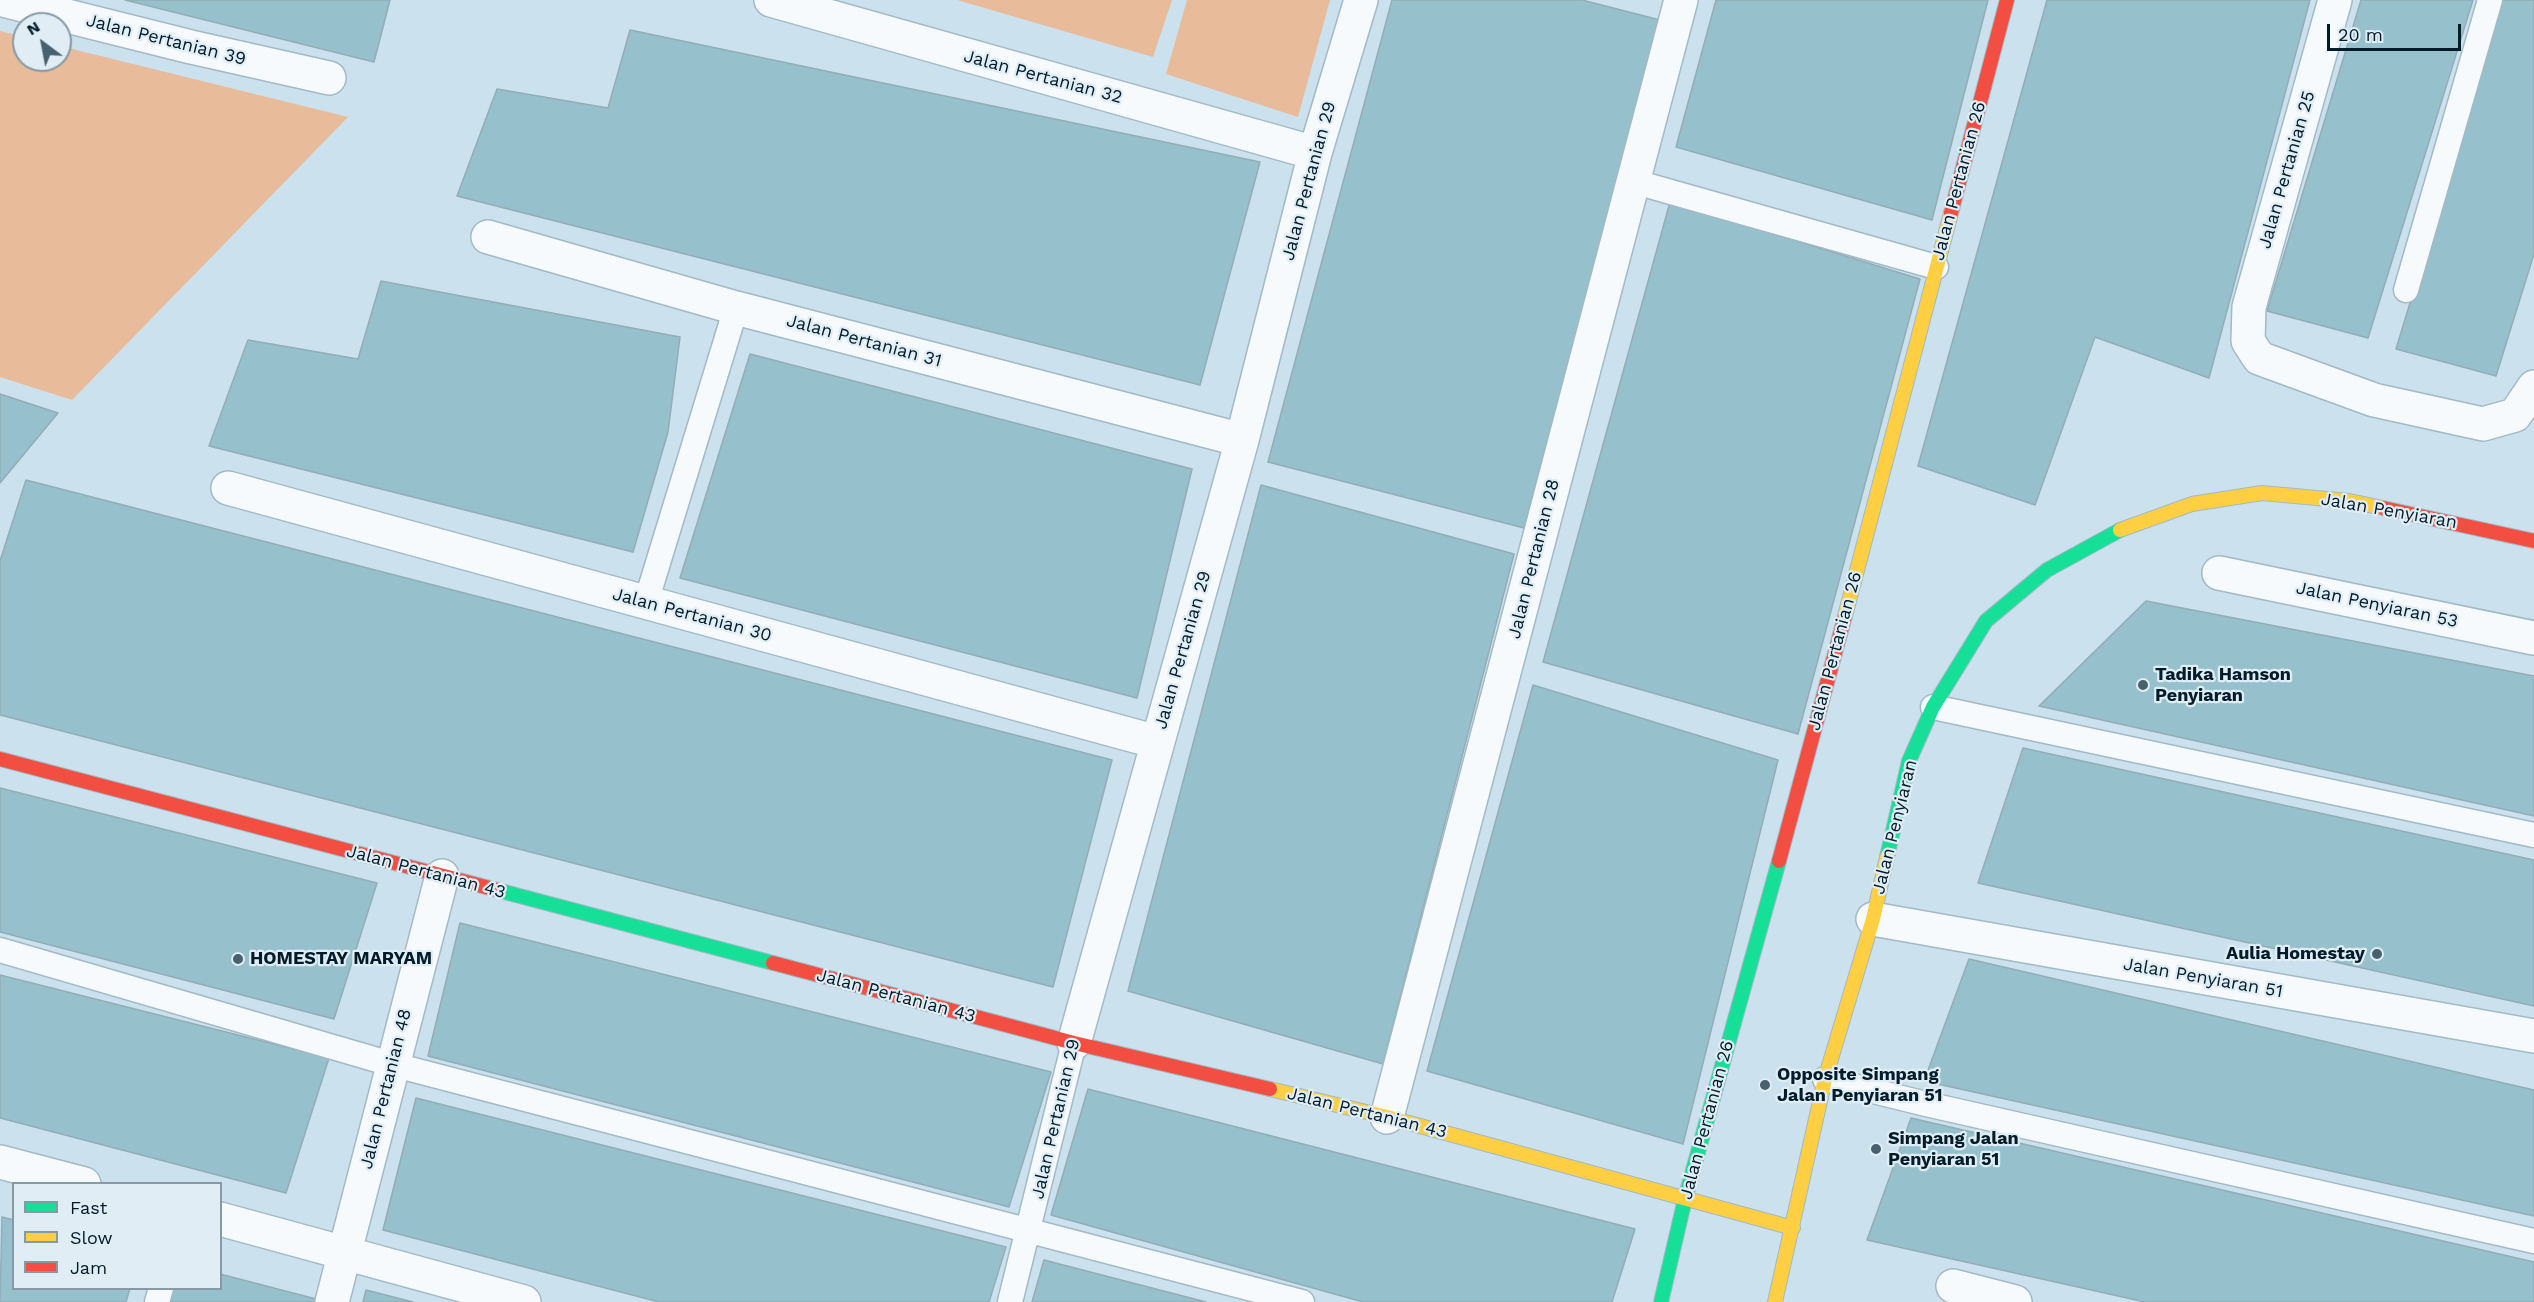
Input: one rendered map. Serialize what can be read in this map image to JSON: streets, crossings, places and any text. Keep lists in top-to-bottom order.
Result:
{
  "streets": {
    "street": [
      "Jalan Pertanian 39",
      "Jalan Pertanian 32",
      "Jalan Pertanian 25",
      "Jalan Pertanian 29",
      "Jalan Pertanian 26",
      "Jalan Pertanian 31",
      "Jalan Penyiaran",
      "Jalan Pertanian 28",
      "Jalan Penyiaran 53",
      "Jalan Pertanian 30",
      "Jalan Pertanian 43",
      "Jalan Penyiaran 51",
      "Jalan Pertanian 48"
    ]
  },
  "crossings": [
    ["Jalan Pertanian 32", "Jalan Pertanian 29"],
    ["Jalan Pertanian 29", "Jalan Pertanian 31"],
    ["Jalan Pertanian 29", "Jalan Pertanian 30"],
    ["Jalan Pertanian 29", "Jalan Pertanian 43"],
    ["Jalan Pertanian 26", "Jalan Pertanian 43"],
    ["Jalan Penyiaran", "Jalan Pertanian 43"],
    ["Jalan Penyiaran", "Jalan Penyiaran 51"],
    ["Jalan Pertanian 28", "Jalan Pertanian 43"],
    ["Jalan Pertanian 43", "Jalan Pertanian 48"]
  ],
  "places": [
    "Tadika Hamson Penyiaran",
    "Aulia Homestay",
    "HOMESTAY MARYAM",
    "Opposite Simpang Jalan Penyiaran 51",
    "Simpang Jalan Penyiaran 51"
  ],
  "legend": ["Fast", "Slow", "Jam"],
  "scale_bar": "20 m",
  "north": "top left"
}
